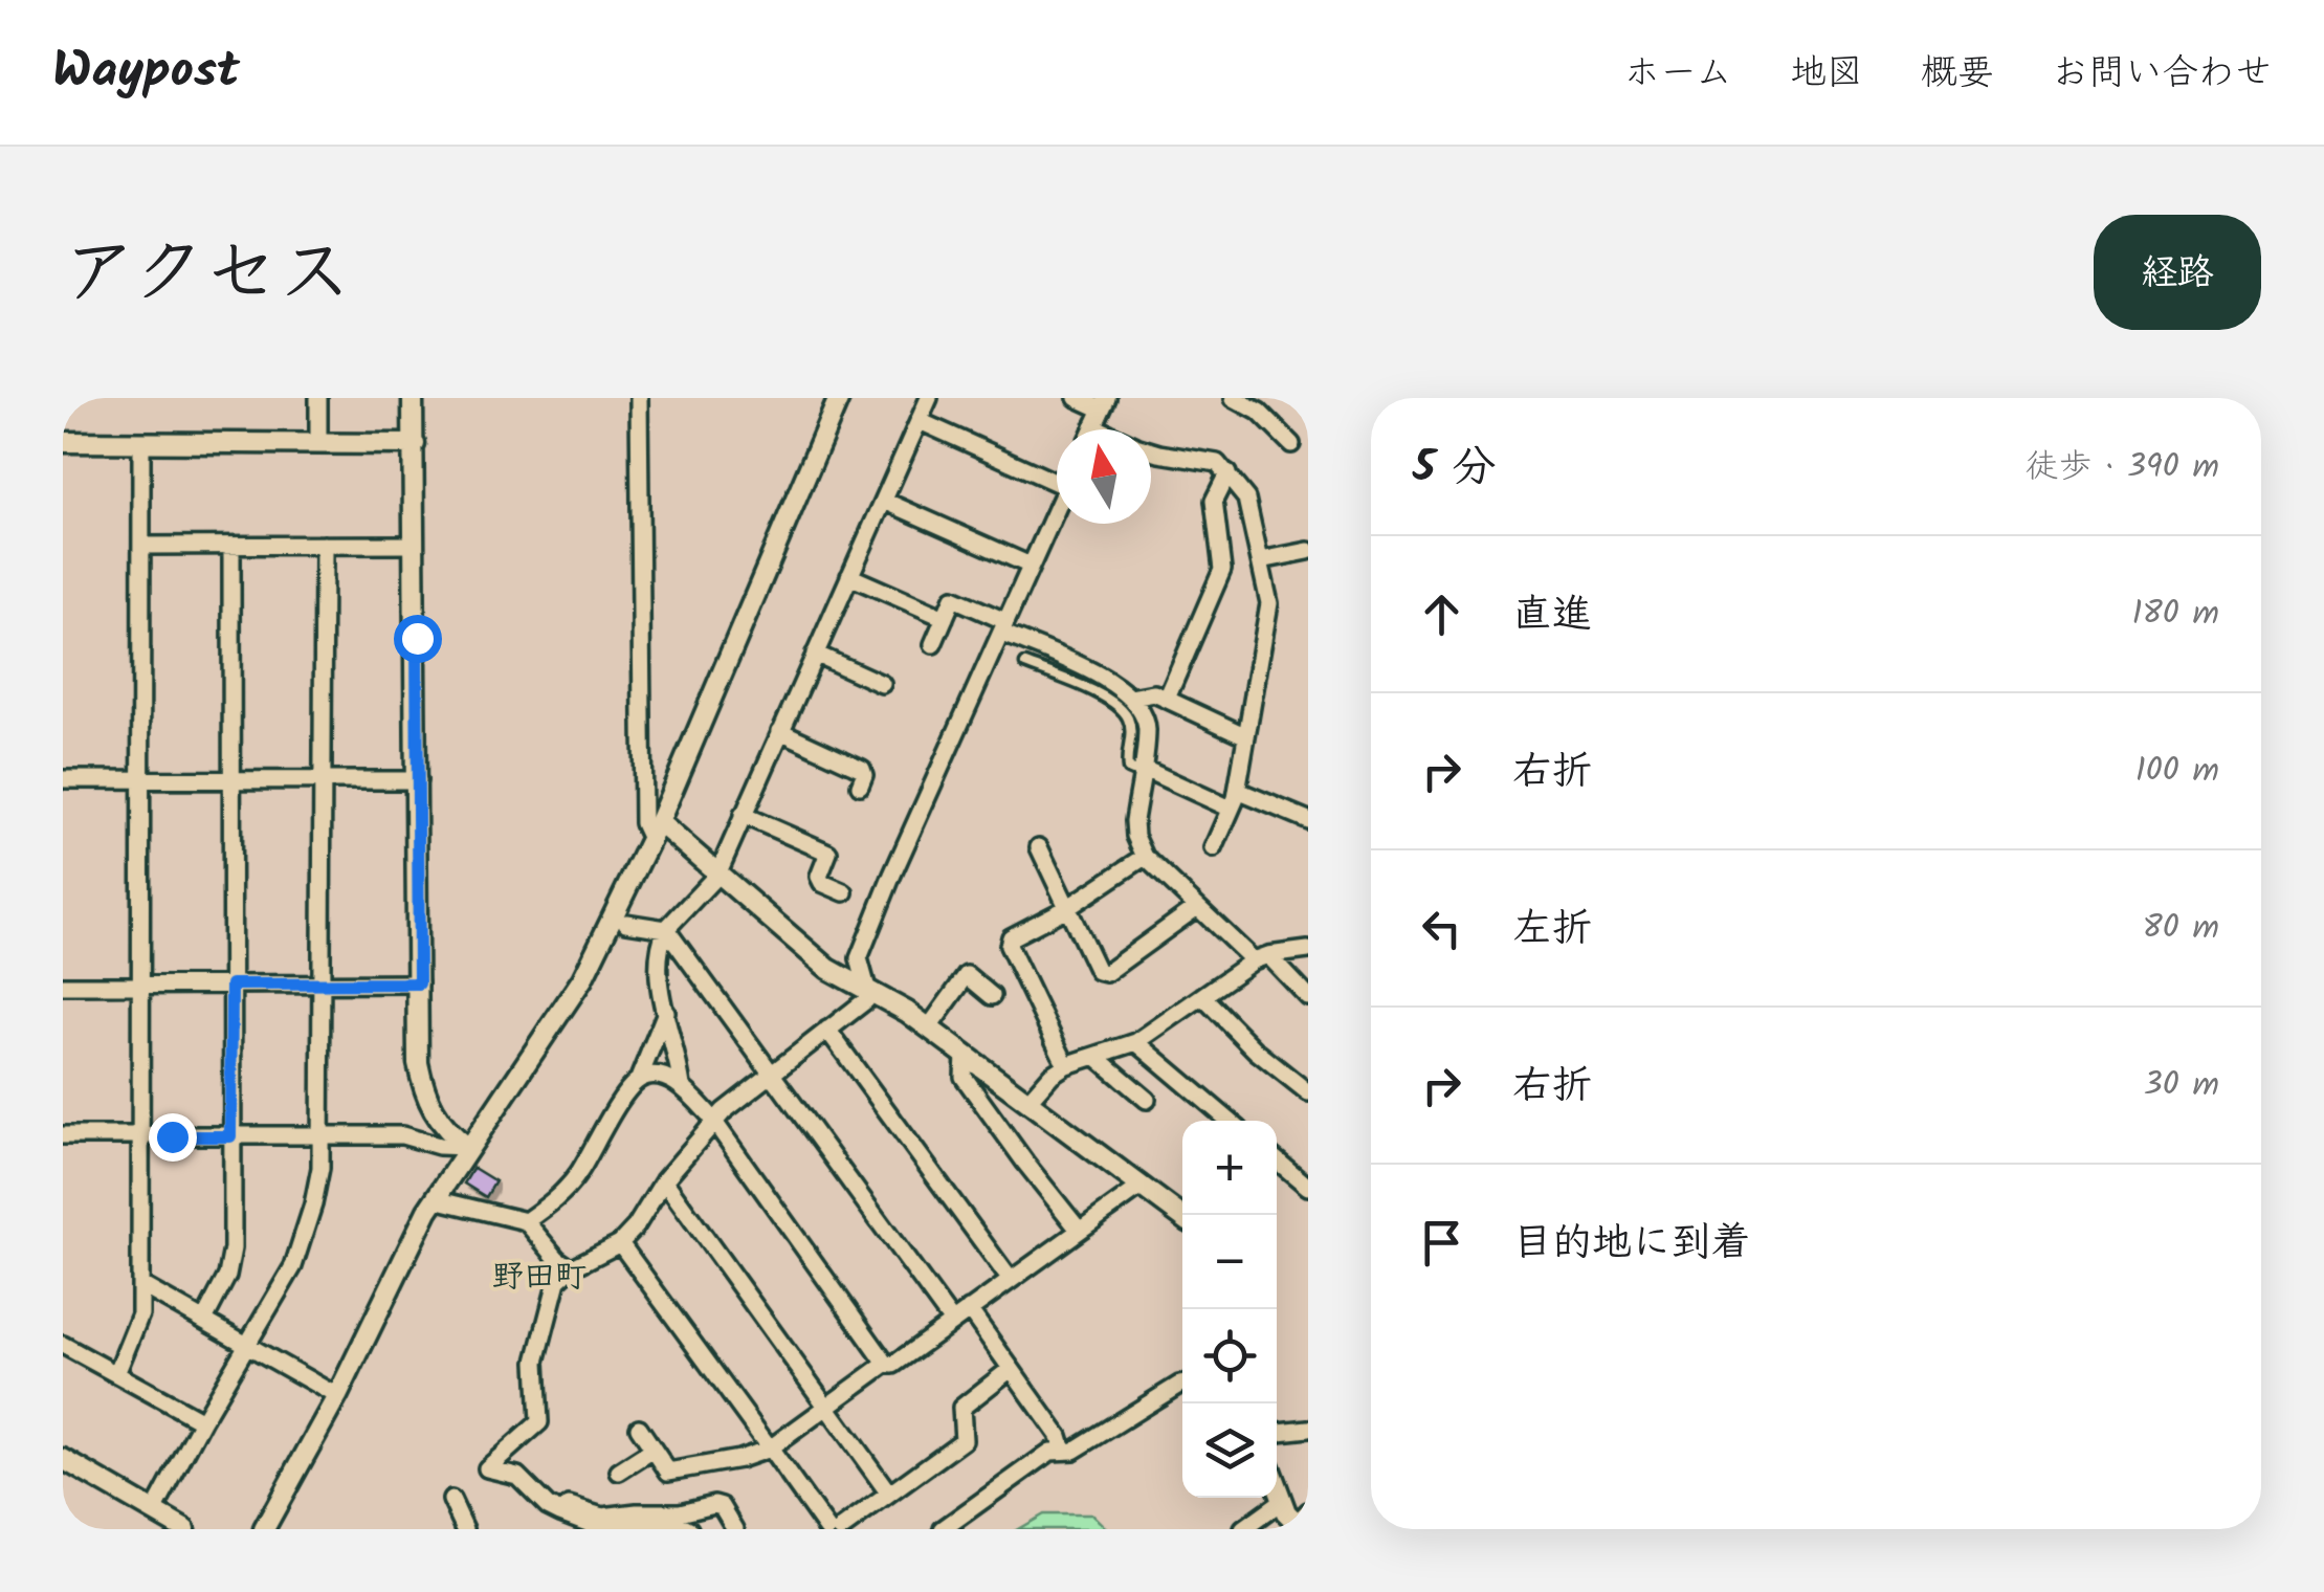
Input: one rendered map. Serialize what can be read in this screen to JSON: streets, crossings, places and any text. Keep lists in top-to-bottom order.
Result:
{
  "districts": ["野田町"],
  "north": "top",
  "page": {
    "header": "Waypost",
    "nav": [
      "ホーム",
      "地図",
      "概要",
      "お問い合わせ"
    ],
    "title": "アクセス",
    "buttons": "経路",
    "heading": ["5 分", "徒歩 · 390 m"],
    "list": [
      ["直進", "180 m"],
      ["右折", "100 m"],
      ["左折", "80 m"],
      ["右折", "30 m"],
      "目的地に到着"
    ],
    "map_buttons": ["+", "−"]
  }
}
